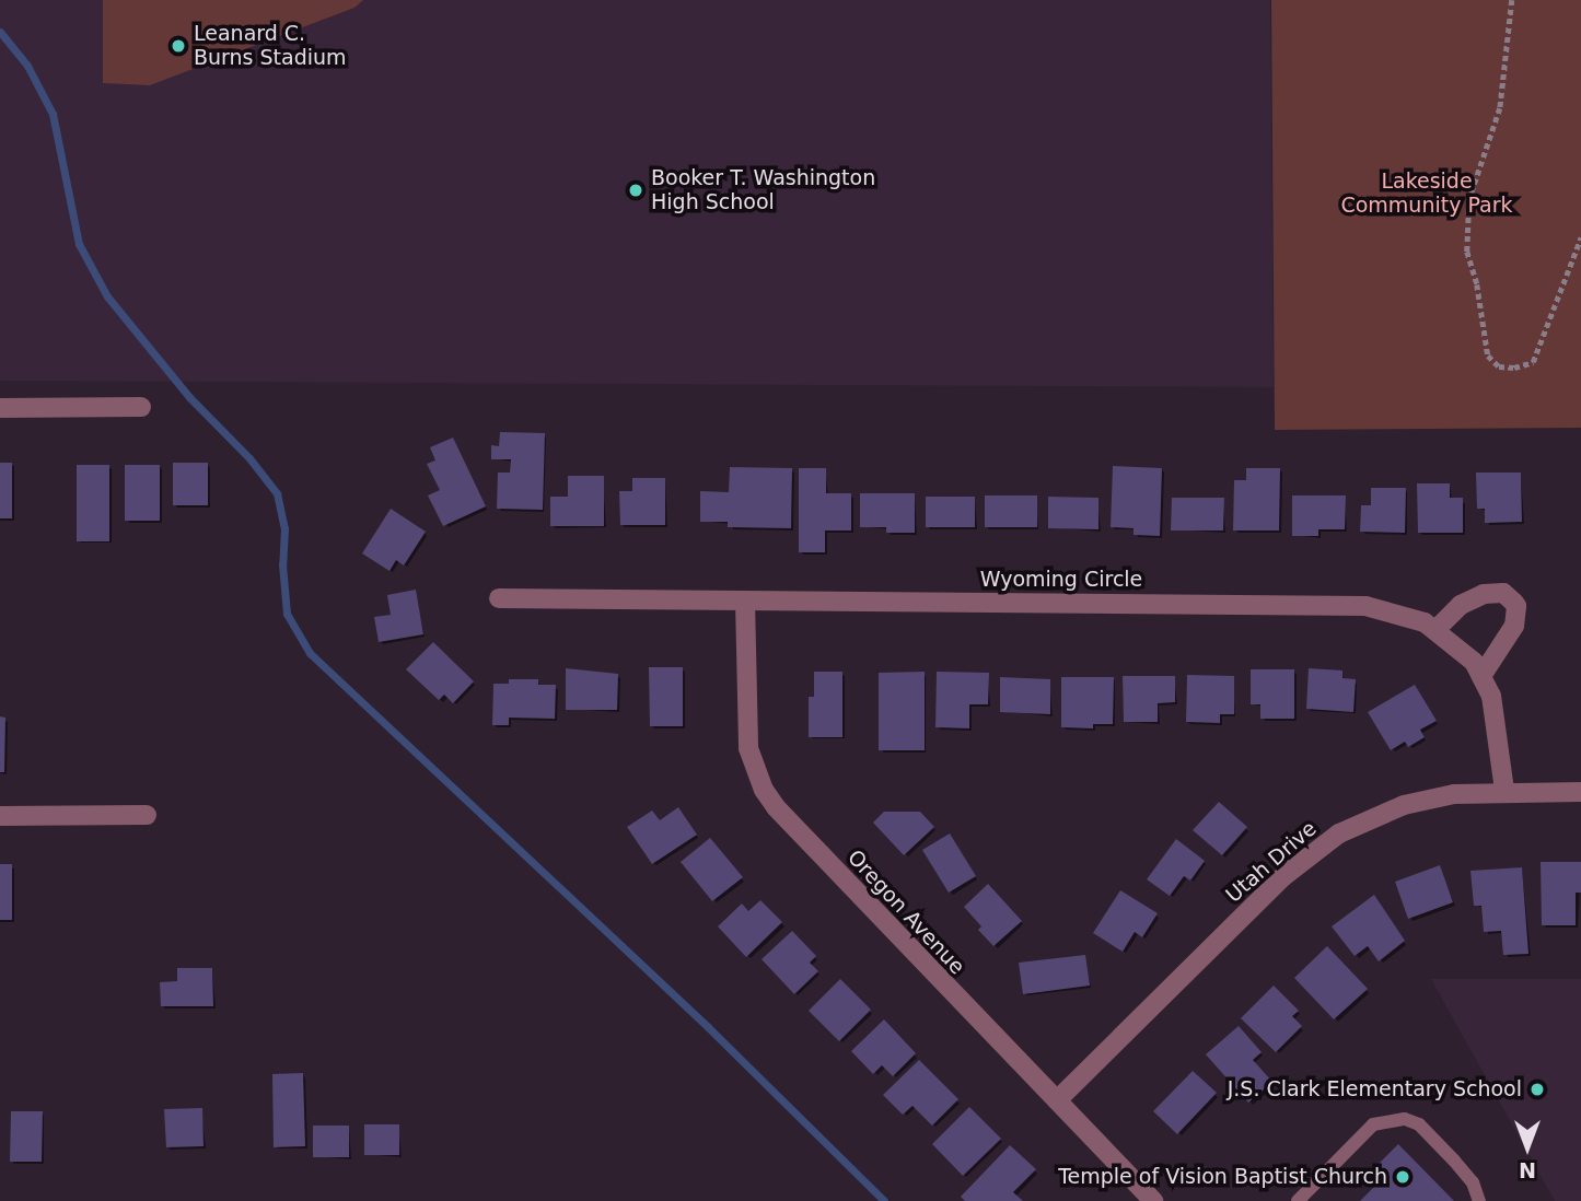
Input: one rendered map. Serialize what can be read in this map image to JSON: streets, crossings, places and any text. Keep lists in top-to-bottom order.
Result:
{
  "streets": {
    "street": ["Wyoming Circle", "Utah Drive", "Oregon Avenue"]
  },
  "crossings": [
    ["Wyoming Circle", "Utah Drive"],
    ["Wyoming Circle", "Oregon Avenue"],
    ["Utah Drive", "Oregon Avenue"]
  ],
  "parks": ["Lakeside Community Park"],
  "places": [
    "Leanard C. Burns Stadium",
    "Booker T. Washington High School",
    "J.S. Clark Elementary School",
    "Temple of Vision Baptist Church"
  ],
  "north": "bottom"
}
